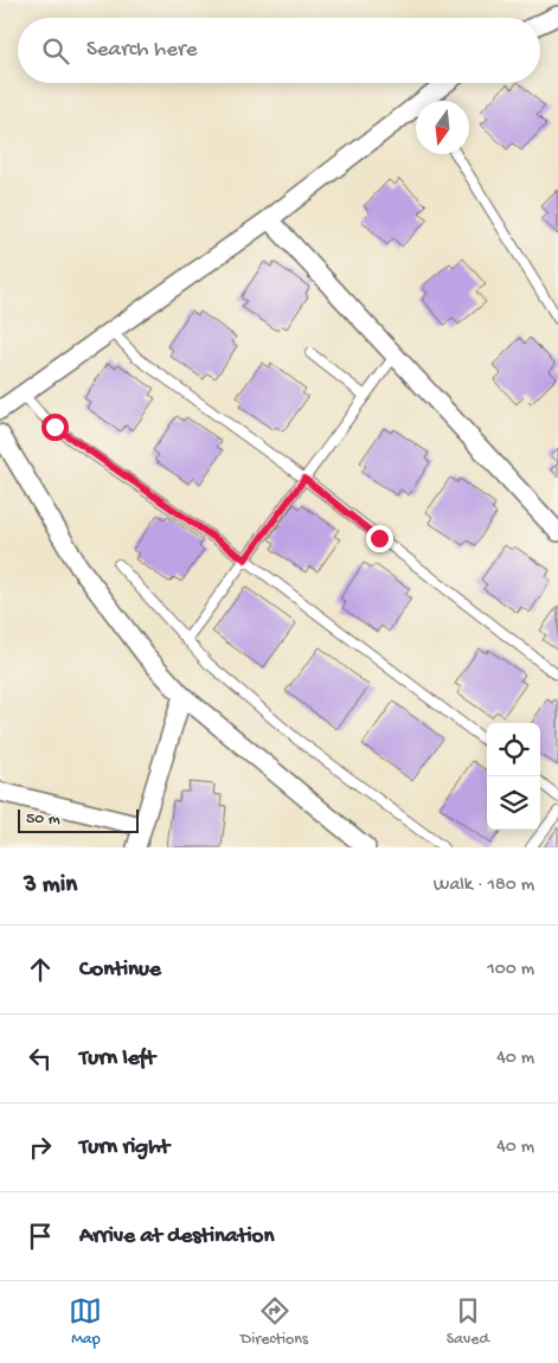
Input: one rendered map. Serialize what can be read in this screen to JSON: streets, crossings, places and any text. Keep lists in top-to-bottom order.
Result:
{
  "scale_bar": "50 m",
  "north": "bottom",
  "page": {
    "search": "Search here",
    "scale": "50 m",
    "heading": ["3 min", "Walk · 180 m"],
    "list": [
      ["Continue", "100 m"],
      ["Turn left", "40 m"],
      ["Turn right", "40 m"],
      "Arrive at destination"
    ],
    "nav": ["Map", "Directions", "Saved"]
  }
}
